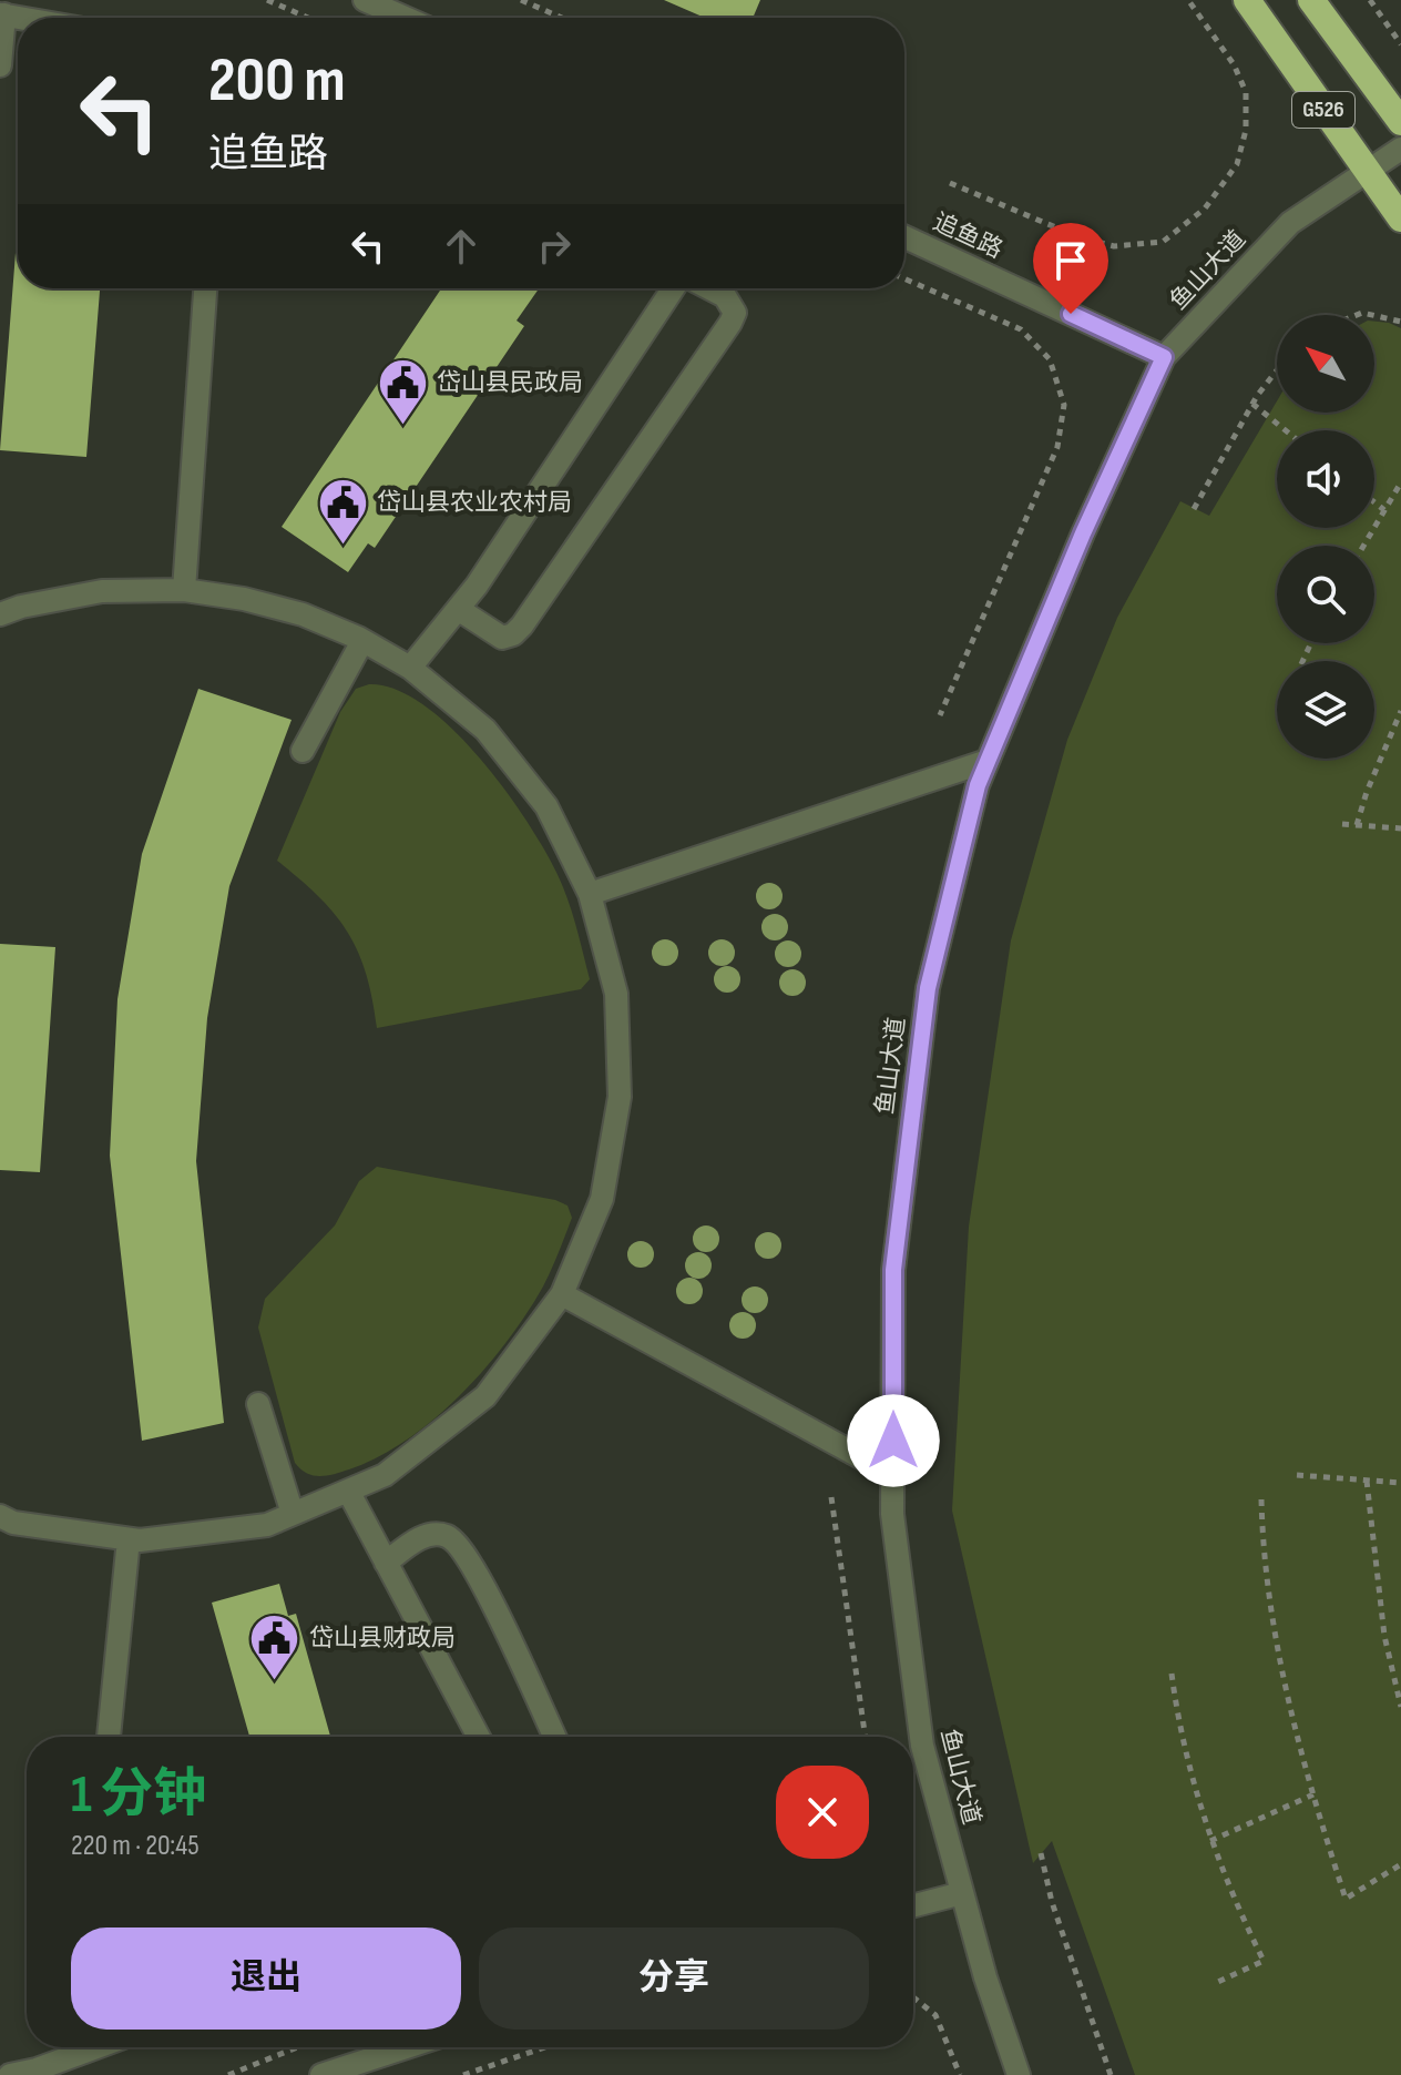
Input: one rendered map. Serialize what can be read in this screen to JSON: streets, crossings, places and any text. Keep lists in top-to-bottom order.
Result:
{
  "streets": {
    "highway": ["G526"],
    "street": ["追鱼路", "鱼山大道"]
  },
  "crossings": [
    ["G526", "鱼山大道"],
    ["追鱼路", "鱼山大道"]
  ],
  "places": {
    "public building": ["岱山县民政局", "岱山县农业农村局", "岱山县财政局"]
  },
  "north": "top left",
  "page": {
    "turn": ["200 m", "追鱼路"],
    "heading": ["1 分钟", "220 m · 20:45"],
    "buttons": ["退出", "分享"]
  }
}
